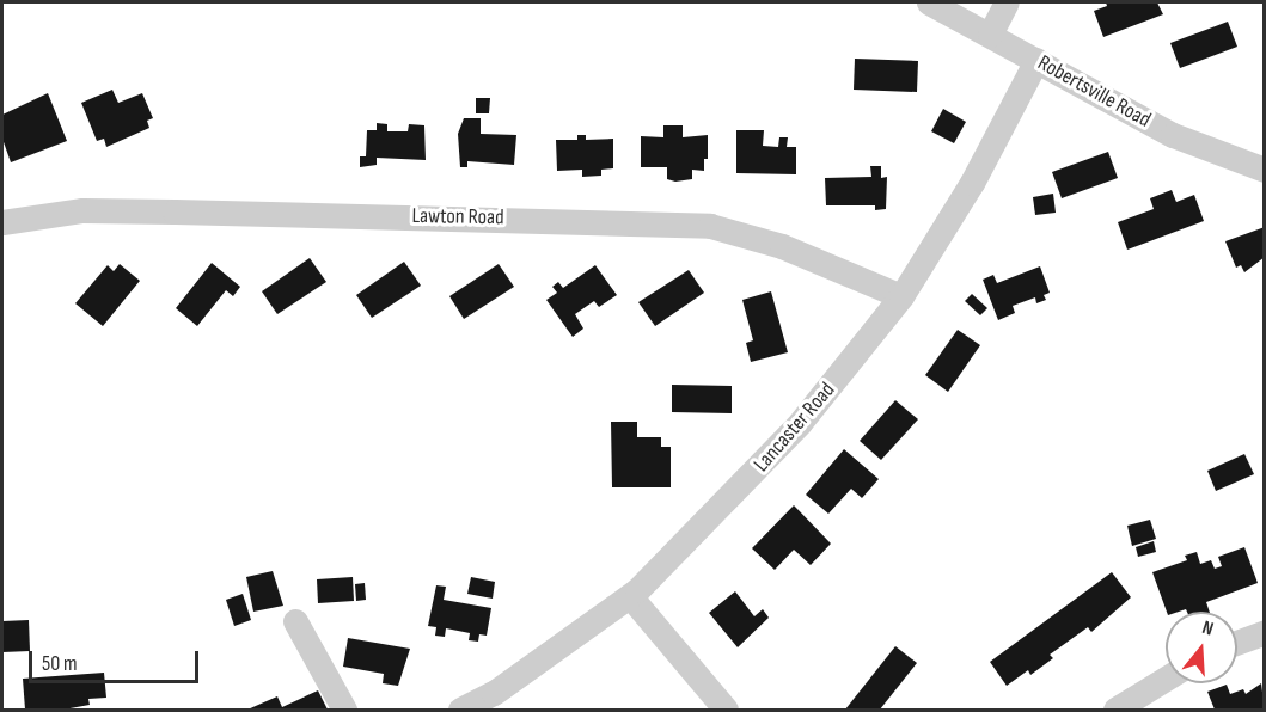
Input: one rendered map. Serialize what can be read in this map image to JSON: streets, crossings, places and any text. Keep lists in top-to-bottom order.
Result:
{
  "streets": {
    "street": ["Robertsville Road", "Lawton Road", "Lancaster Road"]
  },
  "crossings": [
    ["Robertsville Road", "Lancaster Road"],
    ["Lawton Road", "Lancaster Road"]
  ],
  "scale_bar": "50 m",
  "north": "top"
}
